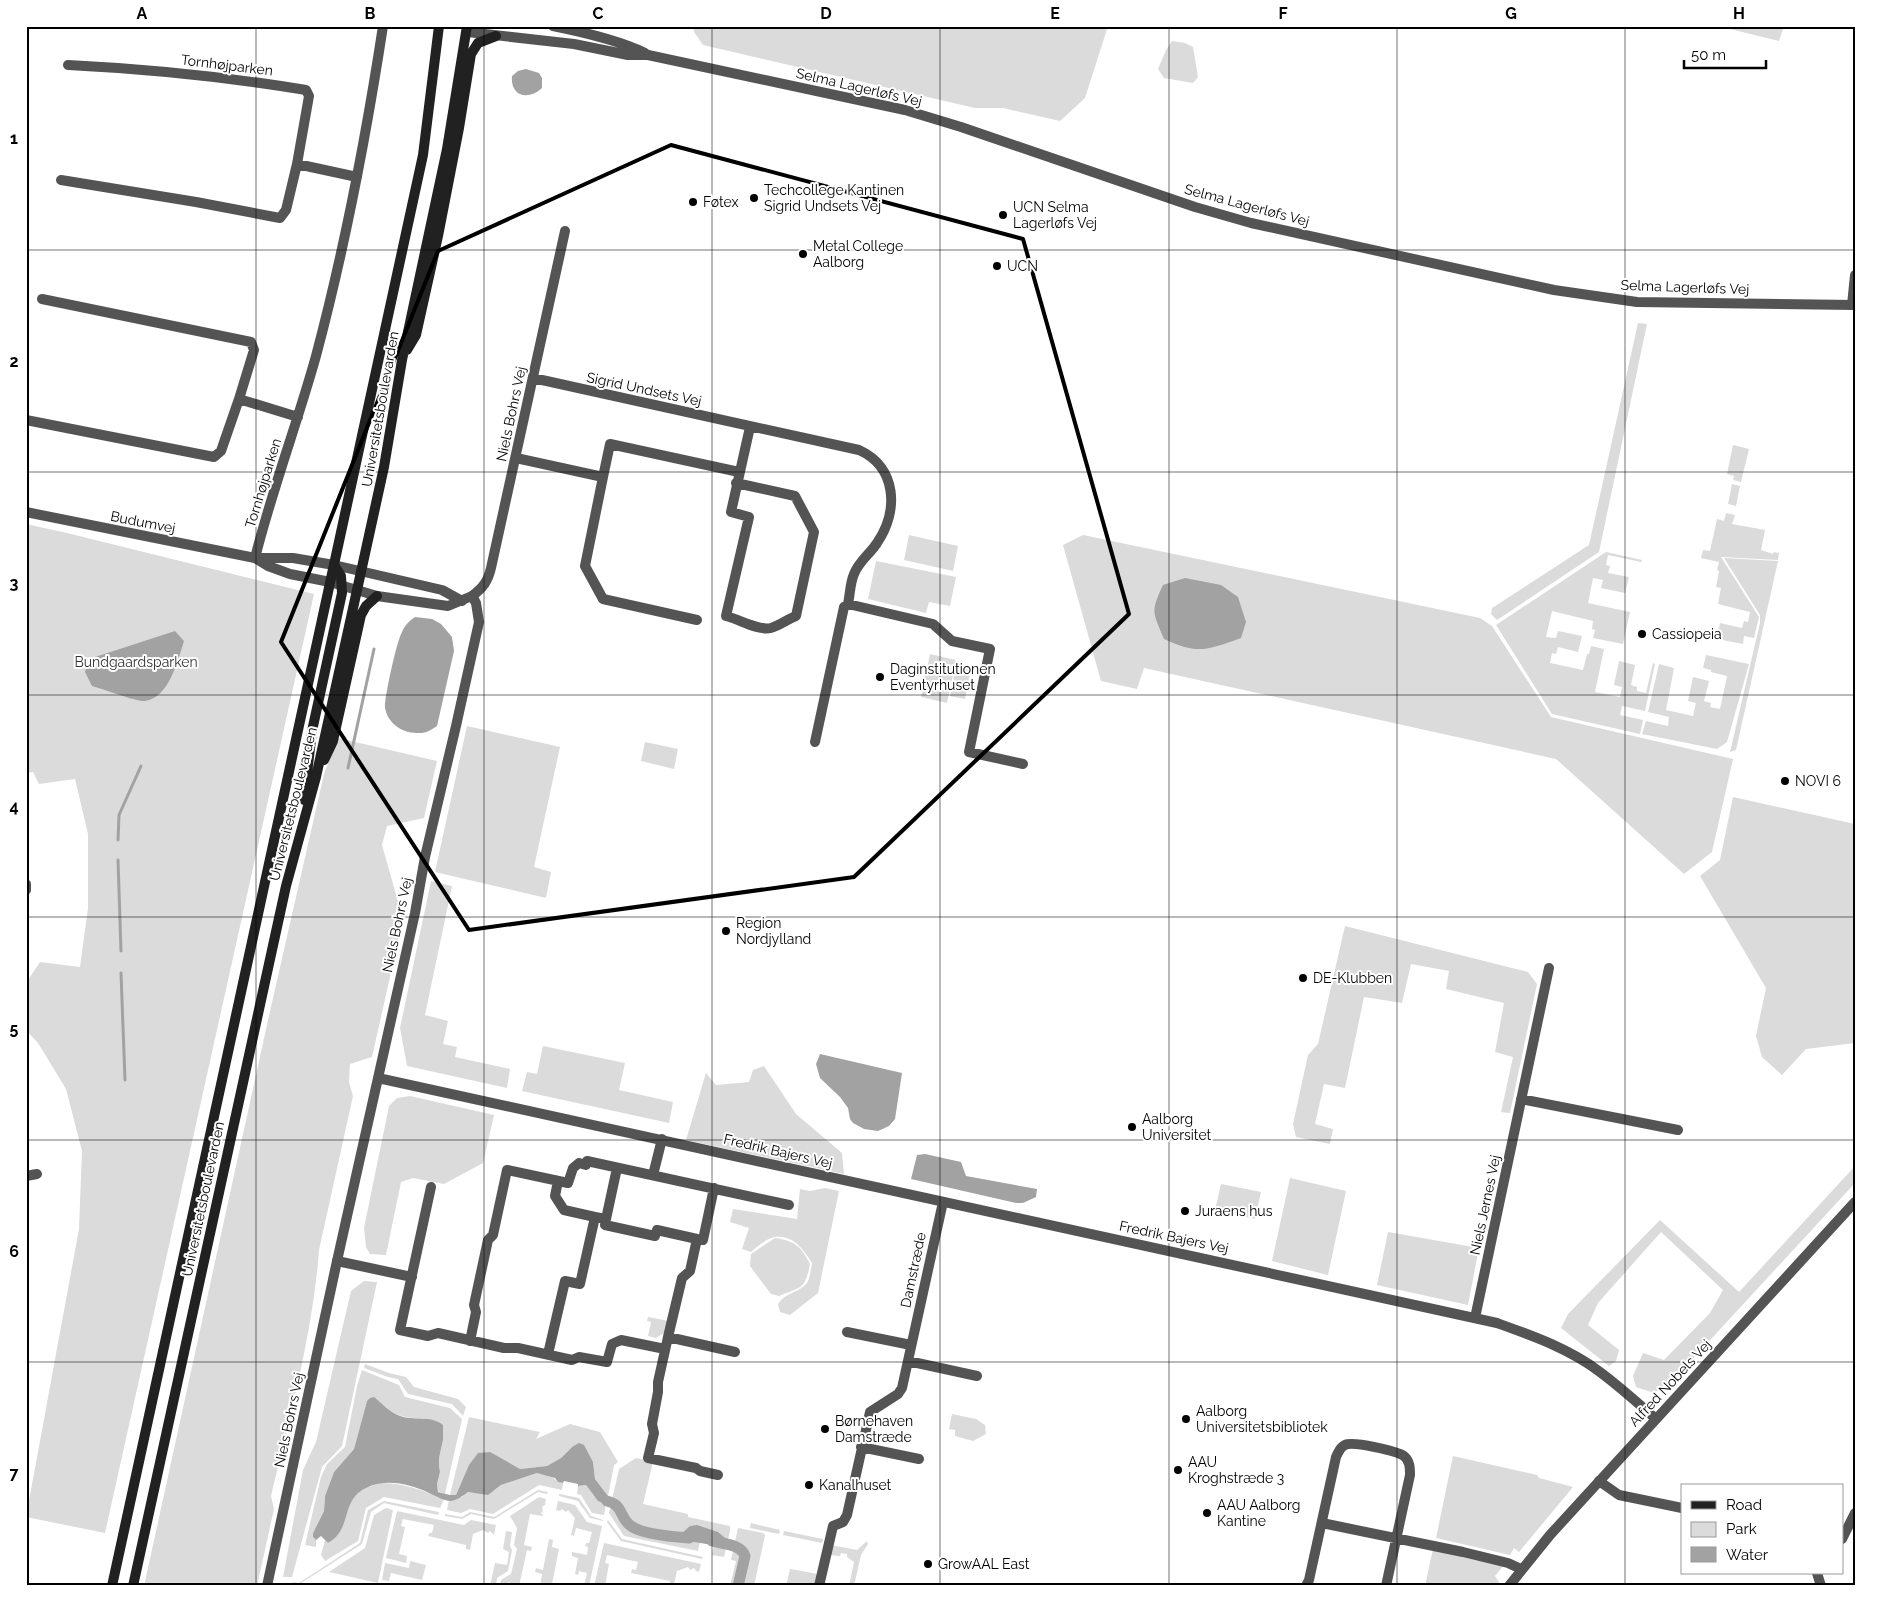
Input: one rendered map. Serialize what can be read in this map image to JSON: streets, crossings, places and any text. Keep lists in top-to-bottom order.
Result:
{
  "streets": {
    "main road": ["Universitetsboulevarden"],
    "street": [
      "Tornhøjparken",
      "Selma Lagerløfs Vej",
      "Sigrid Undsets Vej",
      "Niels Bohrs Vej",
      "Budumvej",
      "Fredrik Bajers Vej",
      "Niels Jernes Vej",
      "Damstræde",
      "Alfred Nobels Vej"
    ]
  },
  "crossings": [
    ["Tornhøjparken", "Budumvej"],
    ["Selma Lagerløfs Vej", "Universitetsboulevarden"],
    ["Sigrid Undsets Vej", "Niels Bohrs Vej"],
    ["Universitetsboulevarden", "Niels Bohrs Vej"],
    ["Universitetsboulevarden", "Budumvej"],
    ["Niels Bohrs Vej", "Budumvej"],
    ["Niels Bohrs Vej", "Fredrik Bajers Vej"],
    ["Fredrik Bajers Vej", "Niels Jernes Vej"],
    ["Fredrik Bajers Vej", "Damstræde"],
    ["Fredrik Bajers Vej", "Alfred Nobels Vej"]
  ],
  "parks": ["Bundgaardsparken"],
  "places": [
    "Techcollege Kantinen Sigrid Undsets Vej",
    "Føtex",
    "UCN Selma Lagerløfs Vej",
    "Metal College Aalborg",
    "UCN",
    "Cassiopeia",
    "Daginstitutionen Eventyrhuset",
    "NOVI 6",
    "Region Nordjylland",
    "DE-Klubben",
    "Aalborg Universitet",
    "Juraens hus",
    "Aalborg Universitetsbibliotek",
    "Børnehaven Damstræde",
    "AAU Kroghstræde 3",
    "Kanalhuset",
    "AAU Aalborg Kantine",
    "GrowAAL East"
  ],
  "legend": ["Road", "Park", "Water"],
  "scale_bar": "50 m",
  "grid": {
    "columns": [
      "A",
      "B",
      "C",
      "D",
      "E",
      "F",
      "G",
      "H"
    ],
    "rows": [
      "1",
      "2",
      "3",
      "4",
      "5",
      "6",
      "7"
    ]
  }
}
